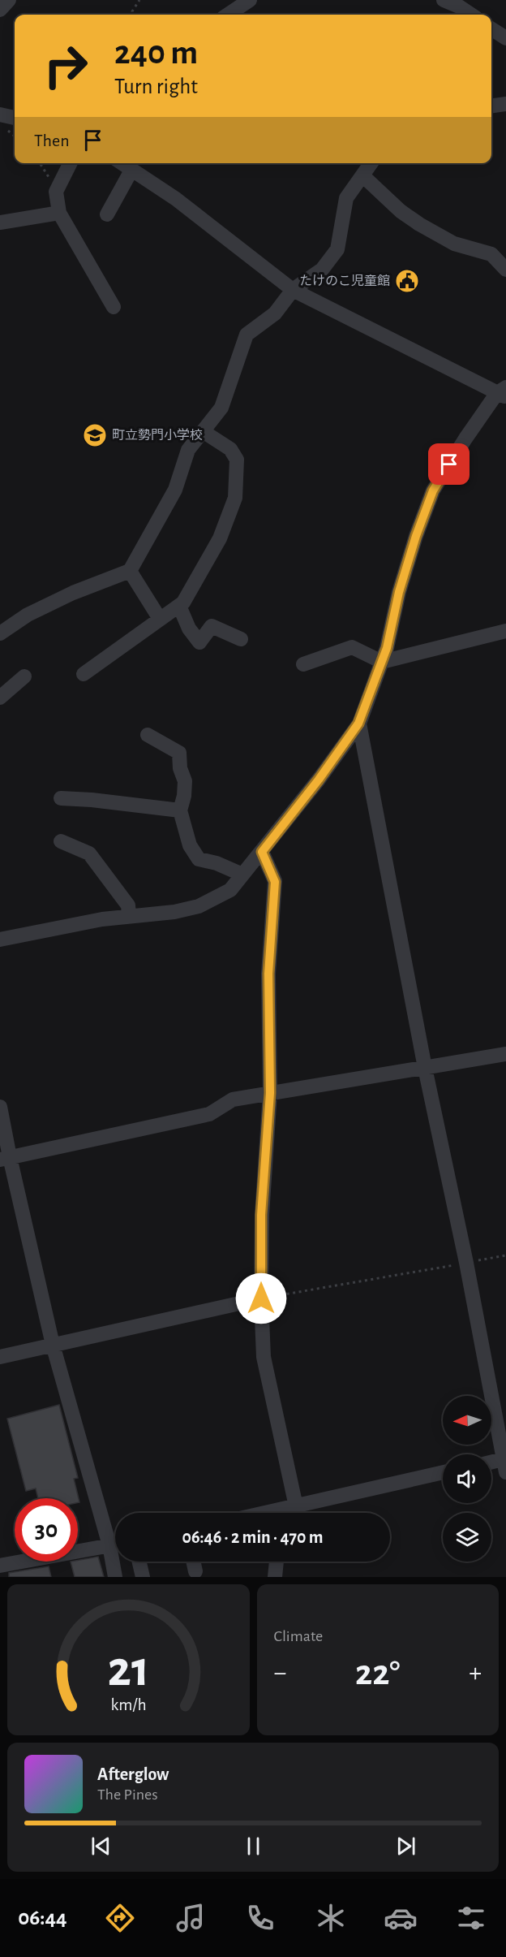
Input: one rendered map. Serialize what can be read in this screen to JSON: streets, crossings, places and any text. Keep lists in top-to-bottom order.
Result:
{
  "places": {
    "public building": ["たけのこ児童館"],
    "school or university": ["町立勢門小学校"]
  },
  "north": "left",
  "page": {
    "turn": ["240 m", "Turn right"],
    "then": "Then",
    "limit": "30",
    "trip": "06:46 · 2 min · 470 m",
    "tile": "Climate",
    "heat": ["−", "22°", "+"],
    "song": ["Afterglow", "The Pines"],
    "tabs": "06:44",
    "gauge": ["21", "km/h"]
  }
}
